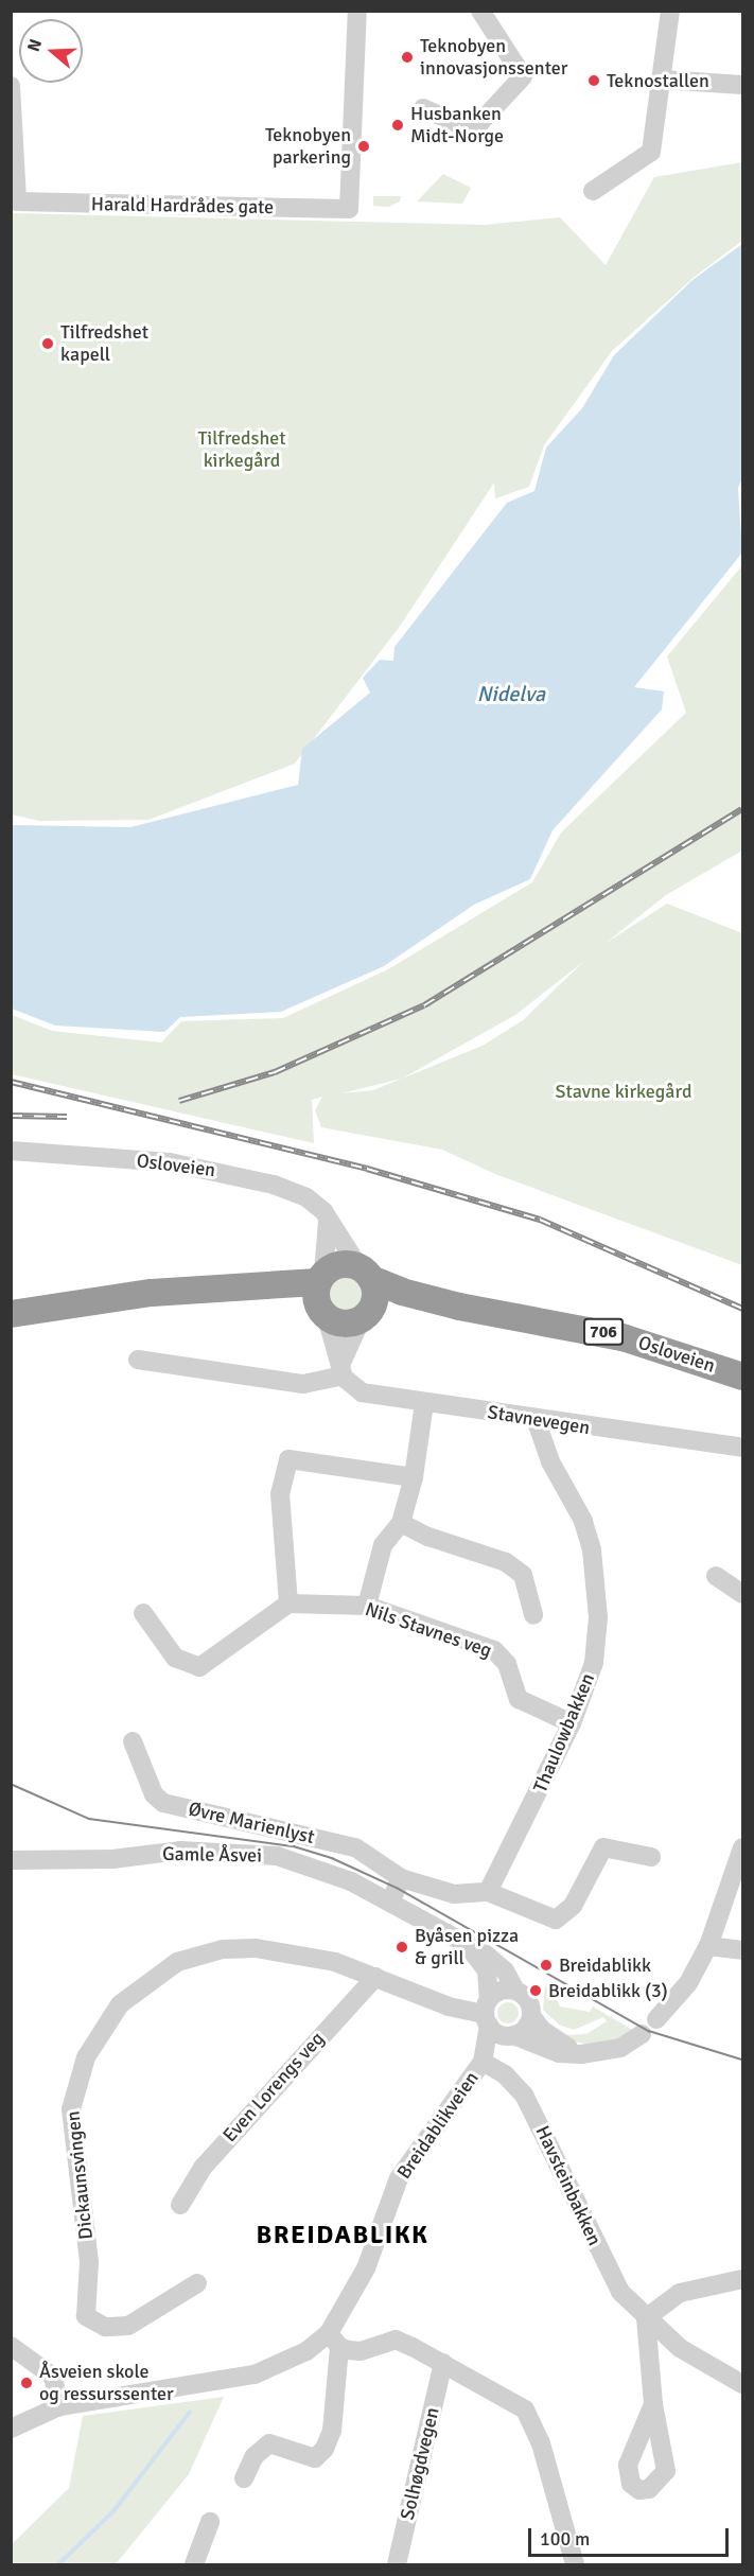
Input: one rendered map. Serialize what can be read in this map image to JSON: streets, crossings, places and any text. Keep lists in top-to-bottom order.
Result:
{
  "streets": {
    "highway": ["Osloveien", "706"],
    "street": [
      "Harald Hardrådes gate",
      "Stavnevegen",
      "Nils Stavnes veg",
      "Thaulowbakken",
      "Øvre Marienlyst",
      "Gamle Åsvei",
      "Even Lorengs veg",
      "Breidablikveien",
      "Dickaunsvingen",
      "Havsteinbakken",
      "Solhøgdvegen"
    ]
  },
  "crossings": [
    ["Osloveien", "706"],
    ["Stavnevegen", "Thaulowbakken"],
    ["Nils Stavnes veg", "Thaulowbakken"],
    ["Gamle Åsvei", "Breidablikveien"],
    ["Gamle Åsvei", "Dickaunsvingen"],
    ["Even Lorengs veg", "Dickaunsvingen"],
    ["Breidablikveien", "Dickaunsvingen"],
    ["Breidablikveien", "Havsteinbakken"]
  ],
  "districts": ["BREIDABLIKK"],
  "water": ["Nidelva"],
  "parks": ["Tilfredshet kirkegård", "Stavne kirkegård"],
  "places": [
    "Teknobyen innovasjonssenter",
    "Teknostallen",
    "Husbanken Midt-Norge",
    "Teknobyen parkering",
    "Tilfredshet kapell",
    "Byåsen pizza & grill",
    "Breidablikk",
    "Breidablikk (3)",
    "Åsveien skole og ressurssenter"
  ],
  "scale_bar": "100 m",
  "north": "left"
}
